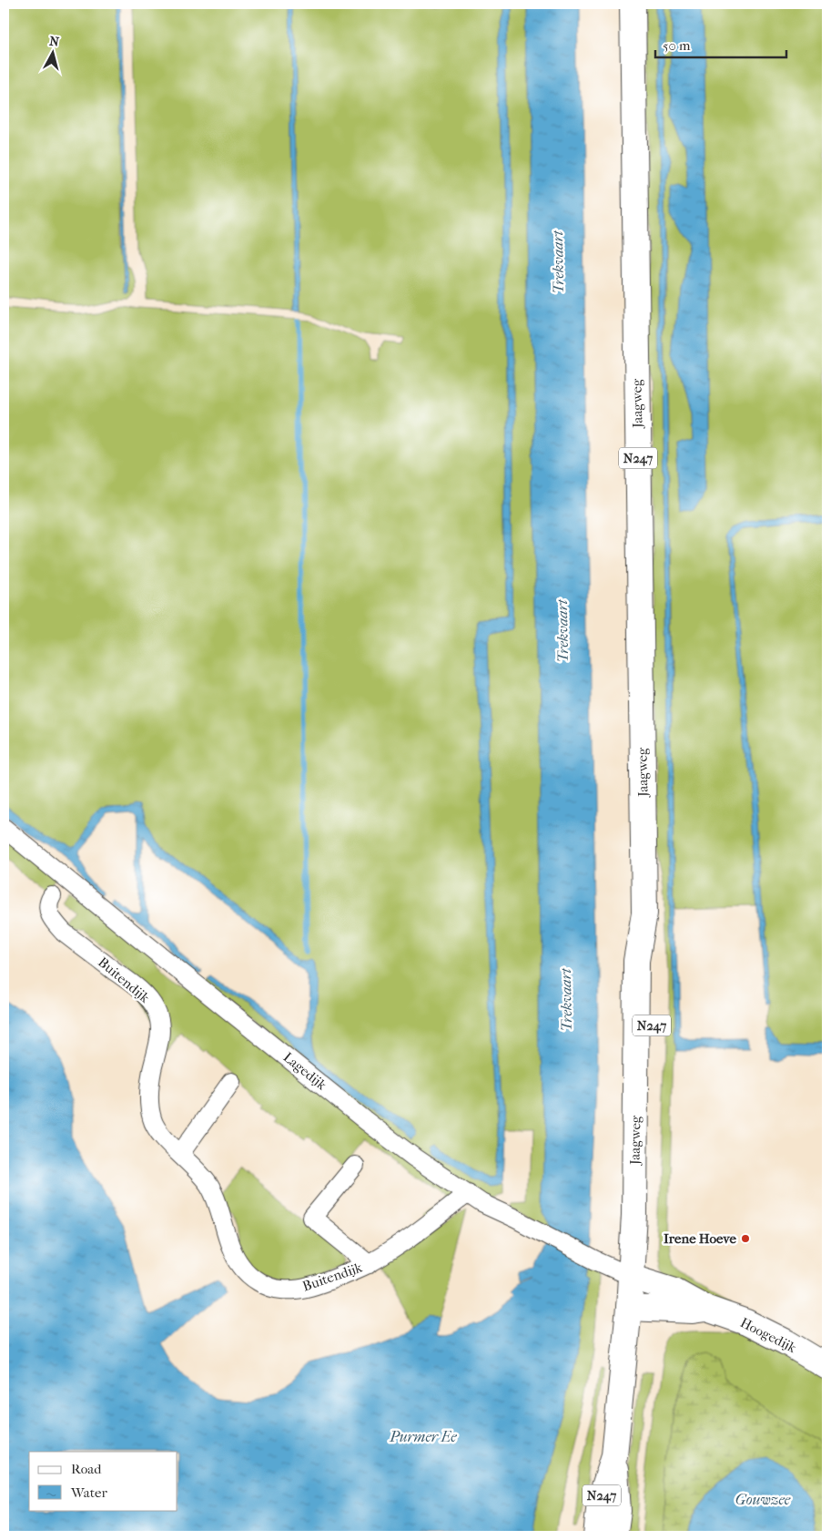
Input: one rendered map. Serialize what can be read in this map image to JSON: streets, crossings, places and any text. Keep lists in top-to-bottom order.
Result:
{
  "streets": {
    "main road": ["Jaagweg", "N247", "Hoogedijk"],
    "street": ["Buitendijk", "Lagedijk"]
  },
  "crossings": [
    ["Jaagweg", "N247"],
    ["Jaagweg", "Lagedijk"],
    ["Jaagweg", "Hoogedijk"],
    ["Buitendijk", "Lagedijk"],
    ["Lagedijk", "Hoogedijk"]
  ],
  "water": ["Trekvaart", "Purmer Ee", "Gouwzee"],
  "places": ["Irene Hoeve"],
  "legend": ["Road", "Water"],
  "scale_bar": "50 m",
  "north": "top"
}
